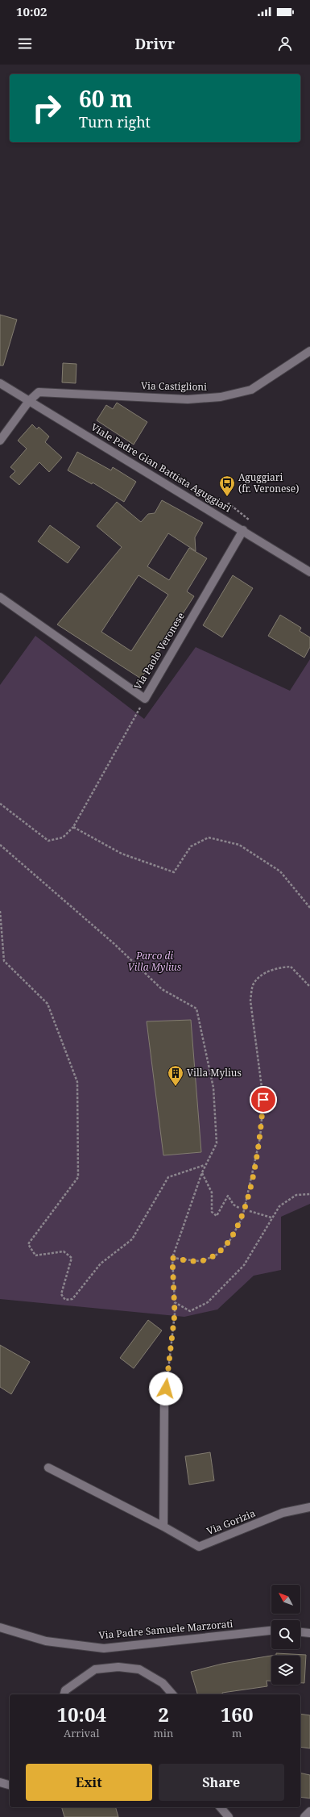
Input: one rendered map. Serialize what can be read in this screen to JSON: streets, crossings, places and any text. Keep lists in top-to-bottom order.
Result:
{
  "streets": {
    "street": [
      "Via Castiglioni",
      "Viale Padre Gian Battista Aguggiari",
      "Via Paolo Veronese",
      "Via Gorizia",
      "Via Padre Samuele Marzorati"
    ]
  },
  "crossings": [
    ["Via Castiglioni", "Viale Padre Gian Battista Aguggiari"],
    ["Viale Padre Gian Battista Aguggiari", "Via Paolo Veronese"]
  ],
  "parks": ["Parco di Villa Mylius"],
  "places": {
    "bus stop": ["Aguggiari (fr. Veronese)"],
    "building": ["Villa Mylius"]
  },
  "north": "top left",
  "page": {
    "status": "10:02",
    "header": "Drivr",
    "turn": ["60 m", "Turn right"],
    "eta": [
      "10:04",
      "Arrival",
      "2",
      "min",
      "160",
      "m"
    ],
    "buttons": ["Exit", "Share"]
  }
}
